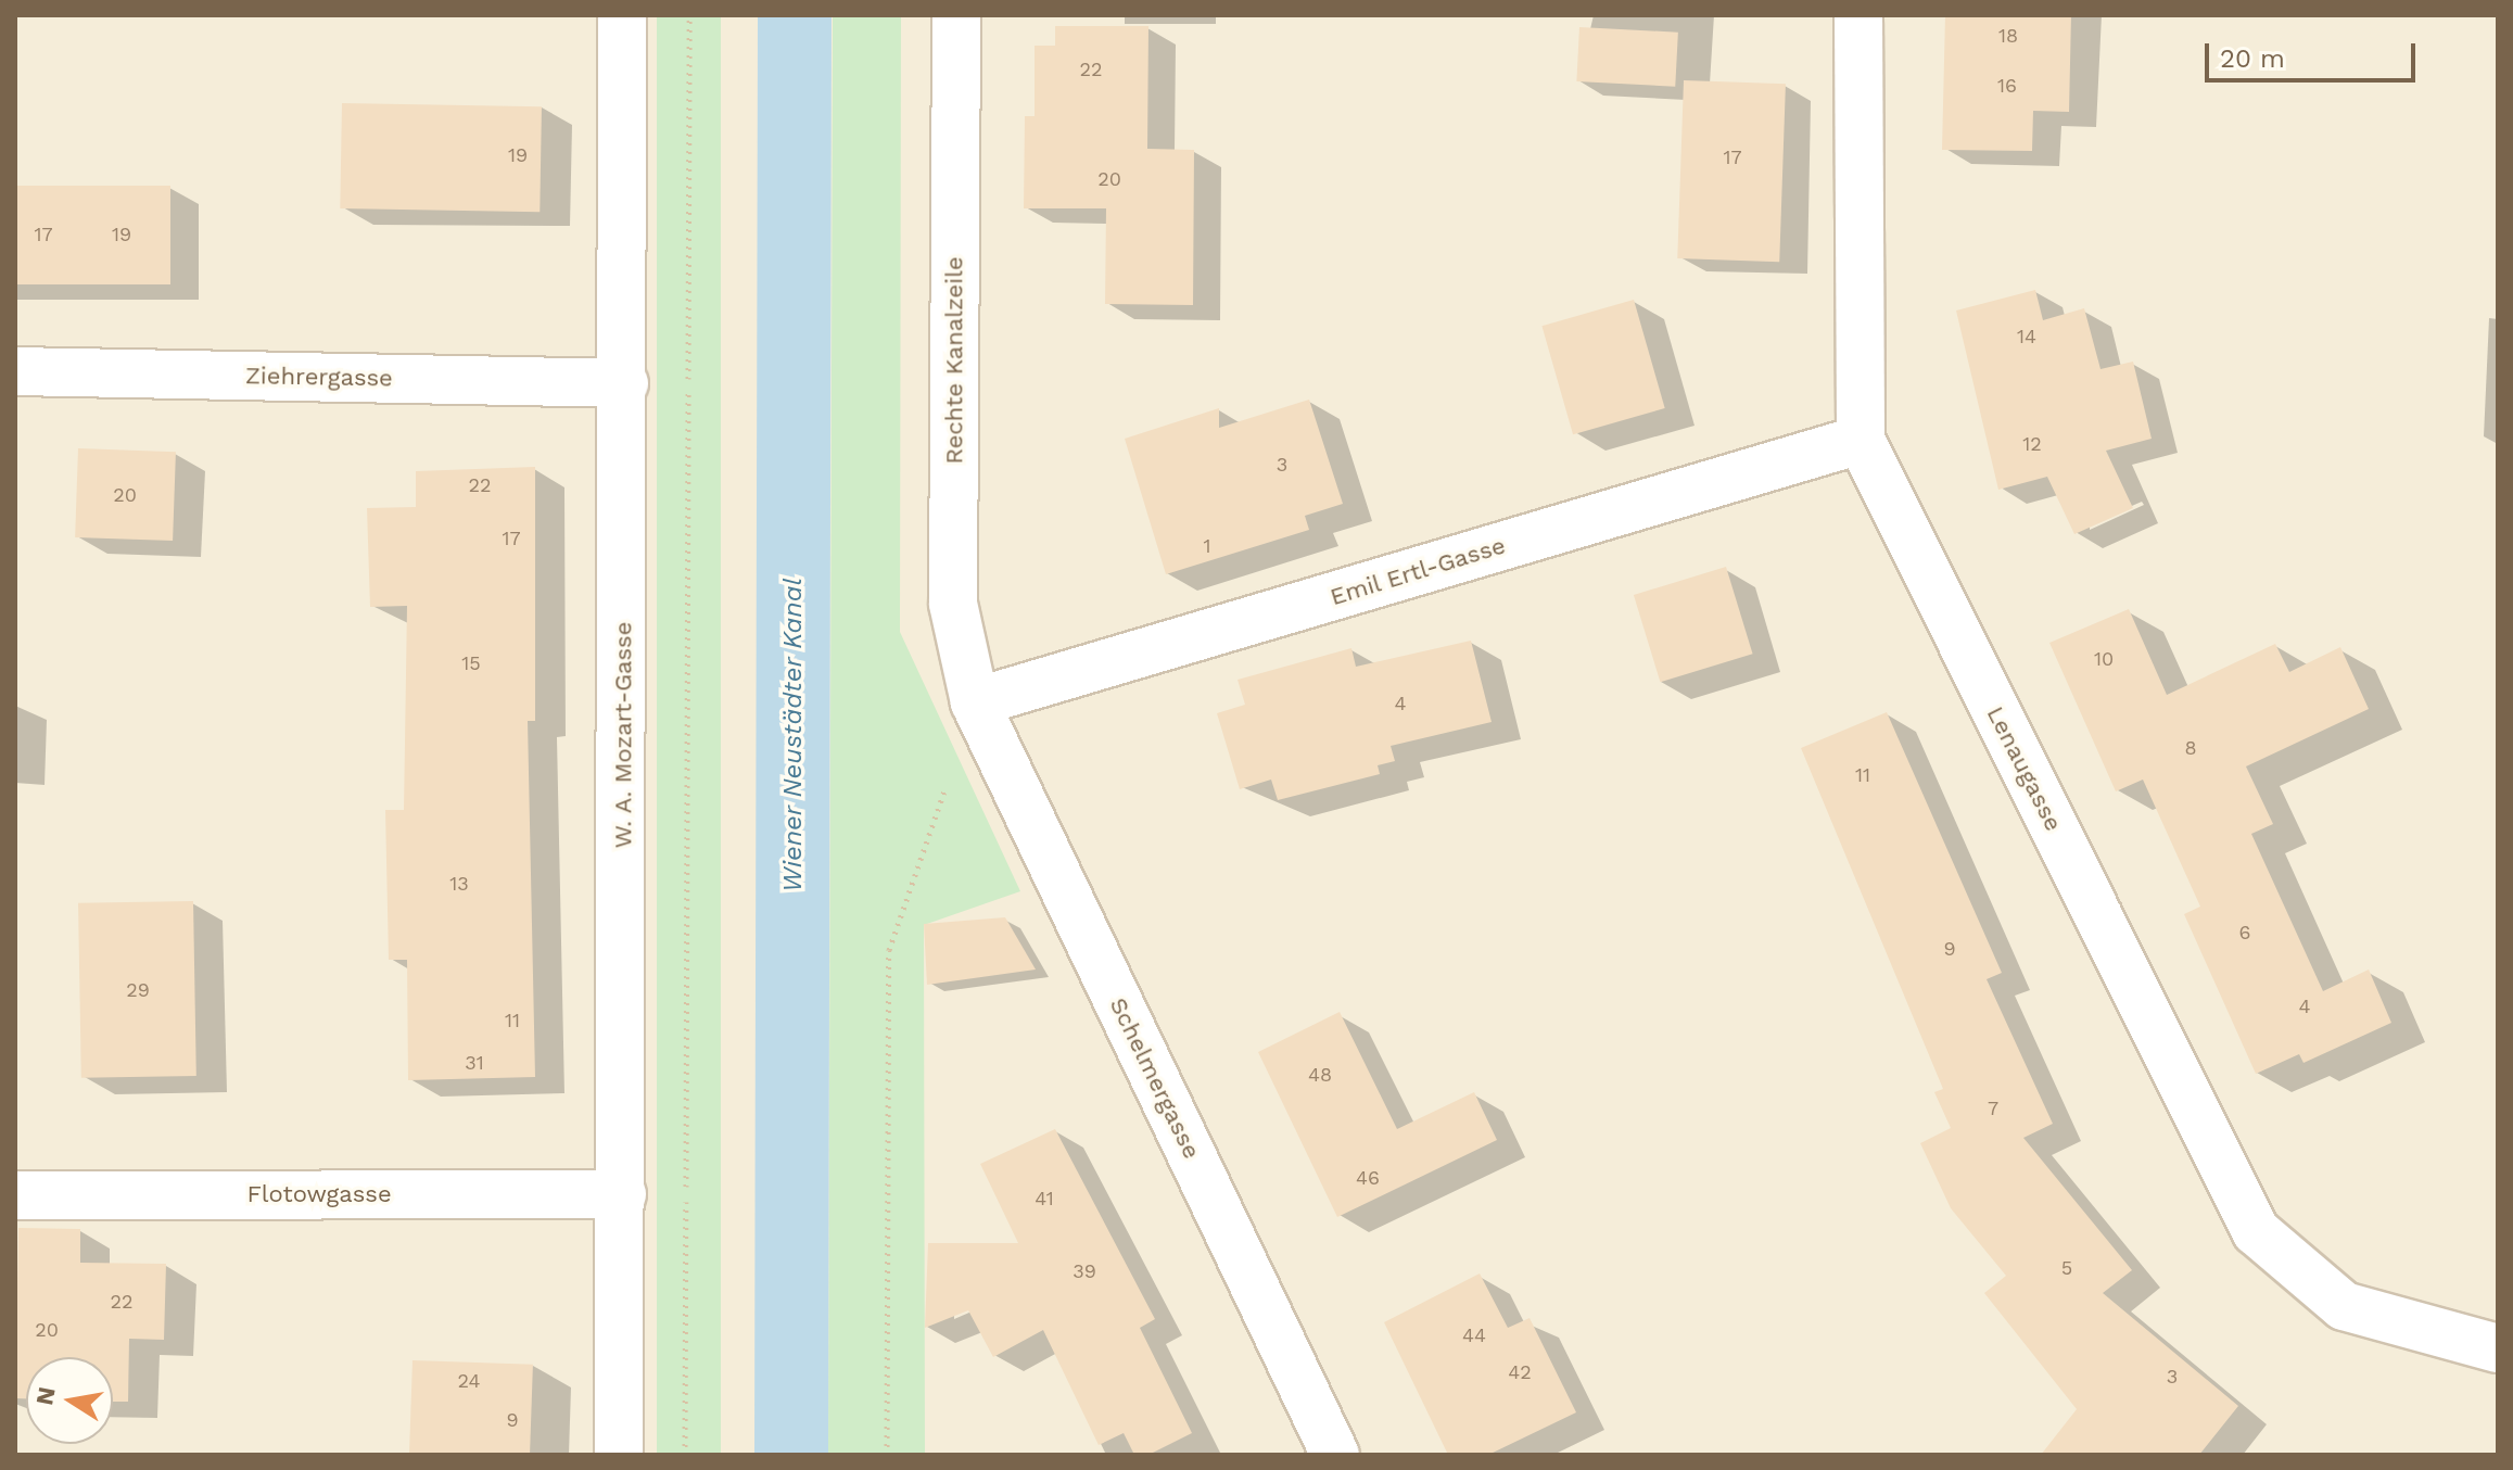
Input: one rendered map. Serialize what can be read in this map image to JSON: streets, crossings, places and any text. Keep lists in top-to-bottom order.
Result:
{
  "streets": {
    "street": [
      "Rechte Kanalzeile",
      "Ziehrergasse",
      "Emil Ertl-Gasse",
      "W. A. Mozart-Gasse",
      "Lenaugasse",
      "Schelmergasse",
      "Flotowgasse"
    ]
  },
  "crossings": [
    ["Rechte Kanalzeile", "Emil Ertl-Gasse"],
    ["Rechte Kanalzeile", "Schelmergasse"],
    ["Ziehrergasse", "W. A. Mozart-Gasse"],
    ["Emil Ertl-Gasse", "Lenaugasse"],
    ["Emil Ertl-Gasse", "Schelmergasse"],
    ["W. A. Mozart-Gasse", "Flotowgasse"]
  ],
  "water": ["Wiener Neustädter Kanal"],
  "house_numbers": [
    "18",
    "22",
    "16",
    "19",
    "17",
    "20",
    "17",
    "19",
    "14",
    "12",
    "3",
    "22",
    "20",
    "17",
    "1",
    "10",
    "15",
    "4",
    "8",
    "11",
    "13",
    "6",
    "9",
    "29",
    "4",
    "11",
    "31",
    "48",
    "7",
    "46",
    "41",
    "5",
    "39",
    "22",
    "20",
    "44",
    "42",
    "3",
    "24",
    "9"
  ],
  "scale_bar": "20 m",
  "north": "left"
}
